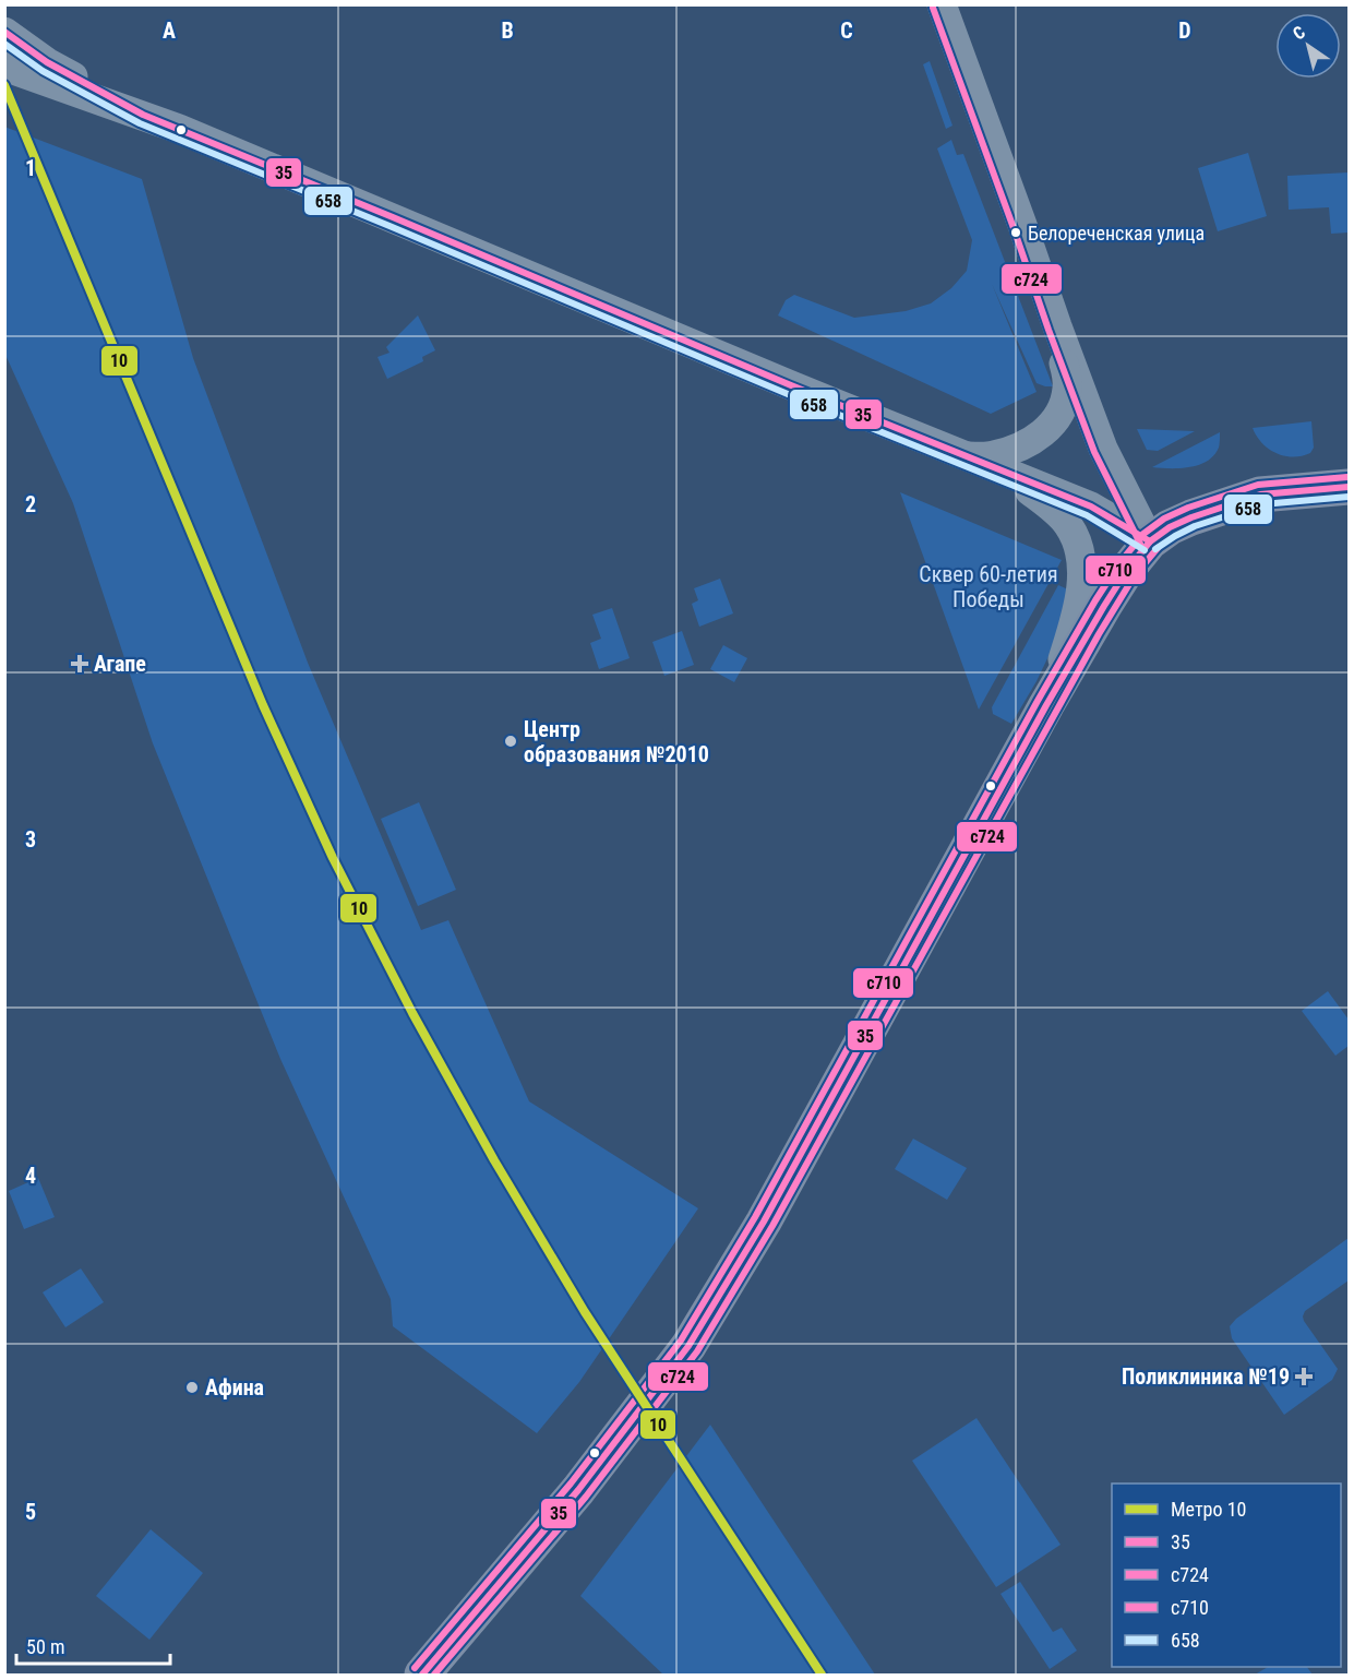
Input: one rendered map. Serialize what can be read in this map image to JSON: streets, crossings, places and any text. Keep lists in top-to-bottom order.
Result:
{
  "parks": ["Сквер 60-летия Победы"],
  "places": {
    "other": ["Белореченская улица", "Центр образования №2010", "Афина"],
    "health": ["Агапе", "Поликлиника №19"]
  },
  "lines": [
    "transit line с724",
    "transit line 35",
    "transit line 658",
    "metro line 10",
    "transit line с710"
  ],
  "legend": [
    "Метро 10",
    "35",
    "с724",
    "с710",
    "658"
  ],
  "scale_bar": "50 m",
  "north": "top left",
  "grid": {
    "columns": [
      "A",
      "B",
      "C",
      "D"
    ],
    "rows": [
      "1",
      "2",
      "3",
      "4",
      "5"
    ]
  }
}
